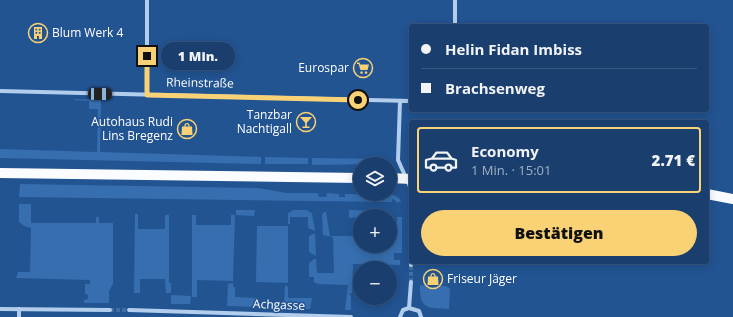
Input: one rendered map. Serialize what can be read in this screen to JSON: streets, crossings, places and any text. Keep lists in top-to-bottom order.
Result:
{
  "streets": {
    "street": ["Rheinstraße", "Achgasse"]
  },
  "places": {
    "building": ["Blum Werk 4"],
    "supermarket": ["Eurospar"],
    "bar": ["Tanzbar Nachtigall"],
    "shop": ["Autohaus Rudi Lins Bregenz", "Friseur Jäger"]
  },
  "page": {
    "banner": ["Helin Fidan Imbiss", "Brachsenweg"],
    "bubble": "1 Min.",
    "list": [
      {
        "name": "Economy",
        "note": "1 Min. · 15:01",
        "value": "2.71 €"
      }
    ],
    "map_buttons": ["+", "−"],
    "buttons": "Bestätigen"
  }
}
